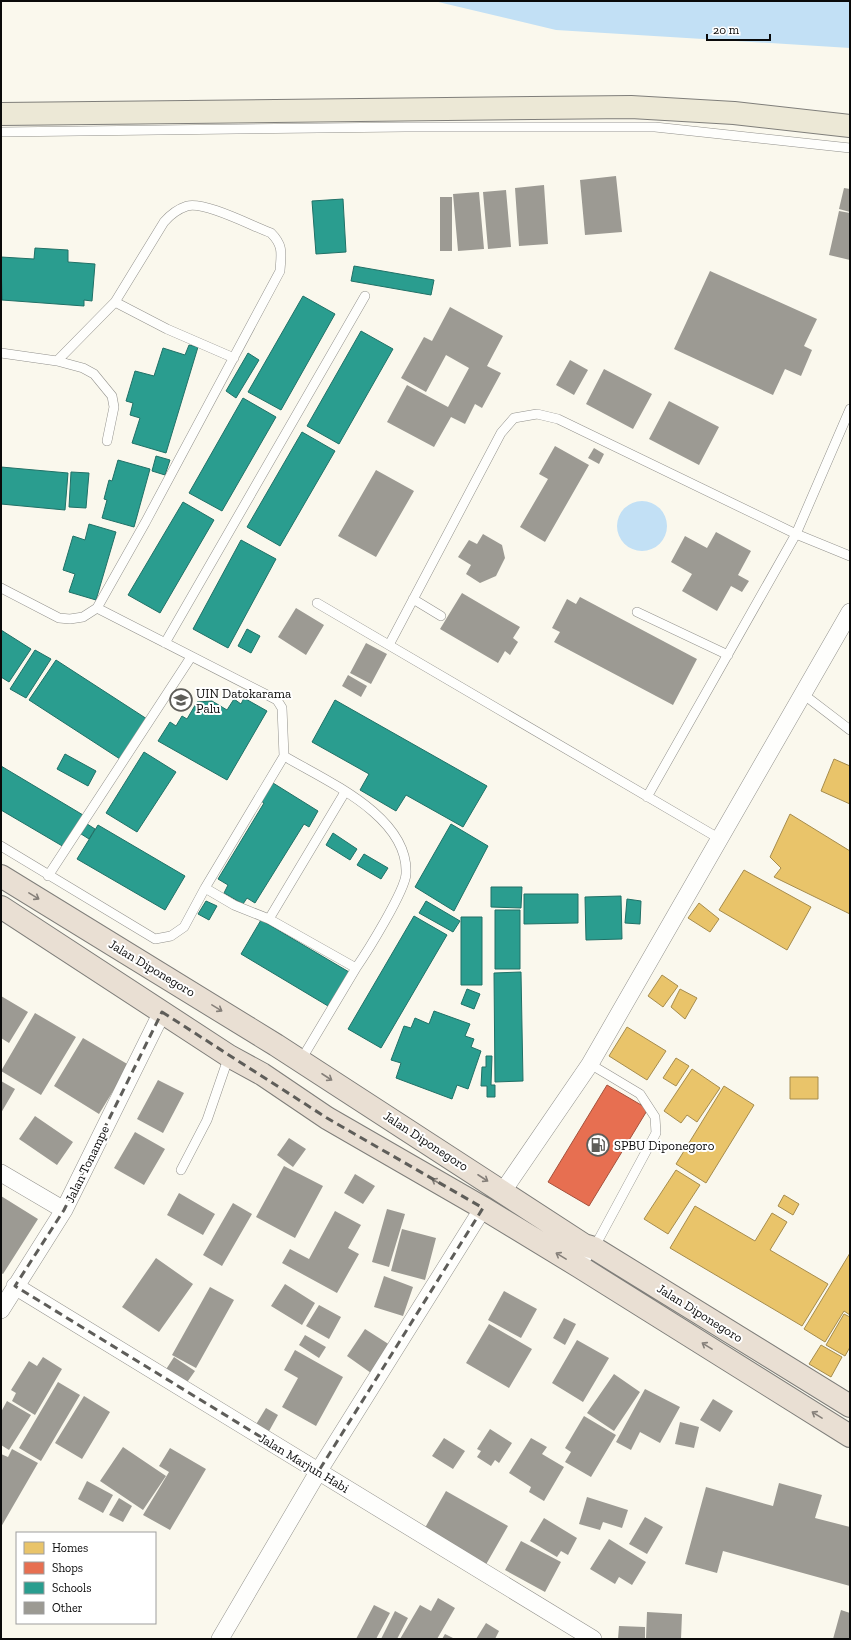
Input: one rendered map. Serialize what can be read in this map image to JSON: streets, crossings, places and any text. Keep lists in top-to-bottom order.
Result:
{
  "streets": {
    "highway": ["Jalan Diponegoro"],
    "street": ["Jalan Tonampe", "Jalan Marjun Habi"]
  },
  "crossings": [
    ["Jalan Diponegoro", "Jalan Tonampe"],
    ["Jalan Tonampe", "Jalan Marjun Habi"]
  ],
  "places": {
    "school or university": ["UIN Datokarama Palu"],
    "fuel station": ["SPBU Diponegoro"]
  },
  "legend": [
    "Homes",
    "Shops",
    "Schools",
    "Other"
  ],
  "scale_bar": "20 m"
}
